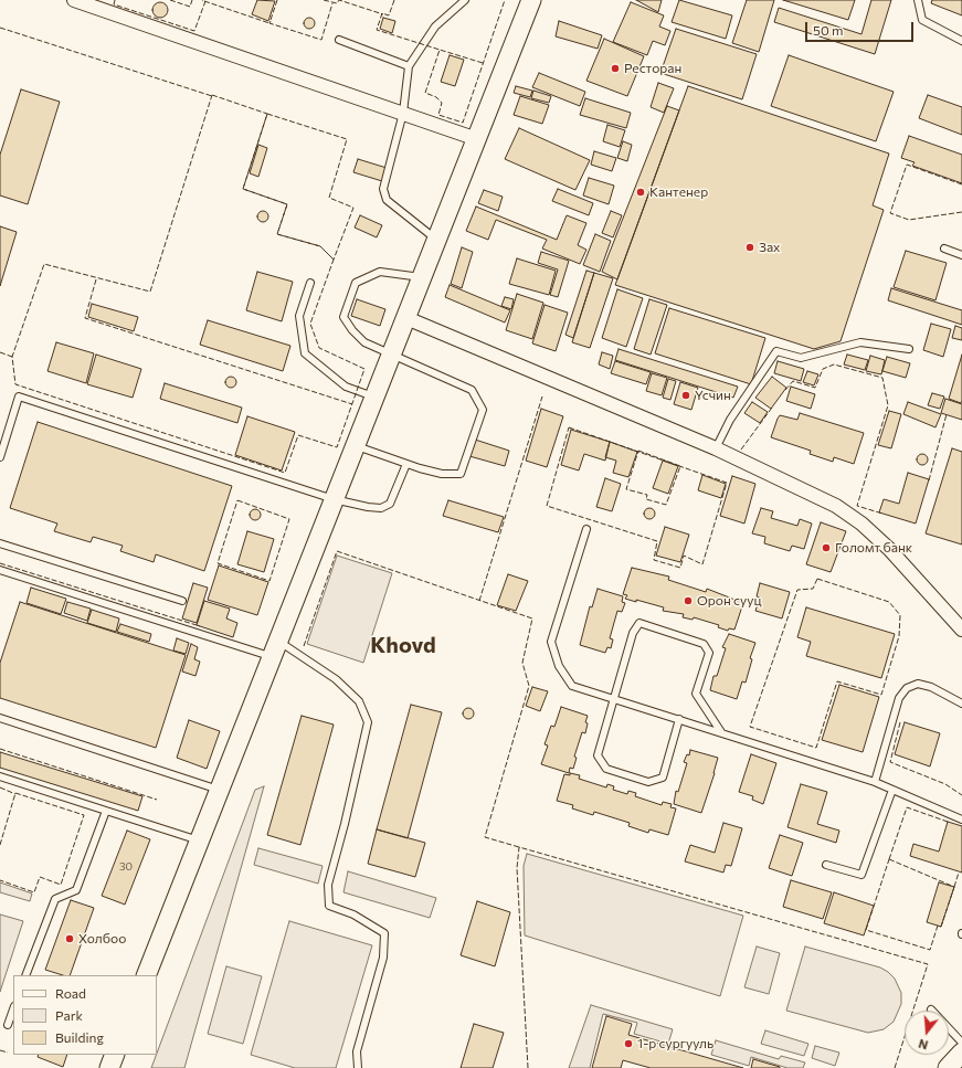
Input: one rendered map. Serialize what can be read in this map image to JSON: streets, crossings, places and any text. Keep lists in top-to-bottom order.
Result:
{
  "districts": ["Khovd"],
  "places": [
    "Ресторан",
    "Кантенер",
    "Зах",
    "Үсчин",
    "Голомт банк",
    "Орон сууц",
    "Холбоо",
    "1-р сургууль"
  ],
  "house_numbers": ["30"],
  "legend": ["Road", "Park", "Building"],
  "scale_bar": "50 m",
  "north": "bottom"
}
